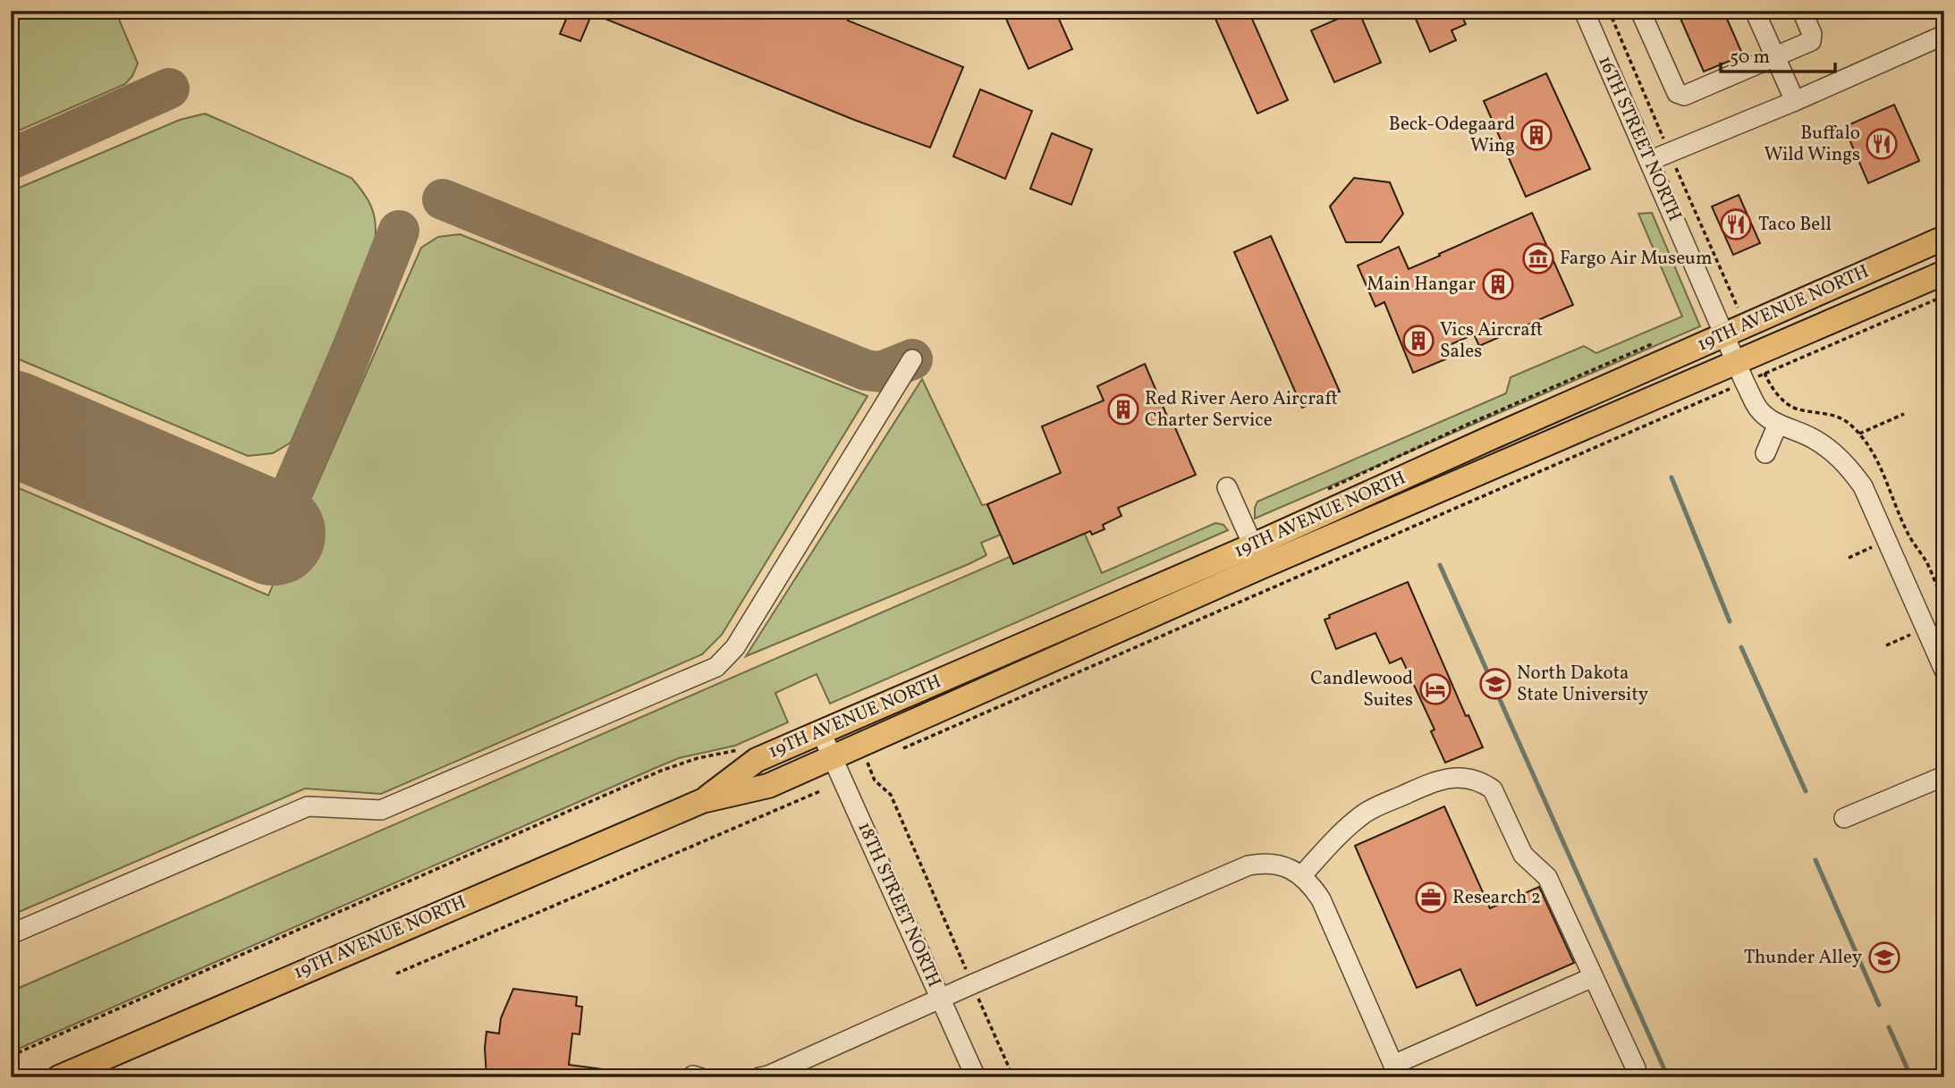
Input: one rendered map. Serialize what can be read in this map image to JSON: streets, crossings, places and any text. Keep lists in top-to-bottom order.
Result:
{
  "streets": {
    "main road": ["19TH AVENUE NORTH"],
    "street": ["16TH STREET NORTH", "18TH STREET NORTH"]
  },
  "crossings": [
    ["16TH STREET NORTH", "19TH AVENUE NORTH"],
    ["19TH AVENUE NORTH", "18TH STREET NORTH"]
  ],
  "places": {
    "building": [
      "Beck-Odegaard Wing",
      "Main Hangar",
      "Vics Aircraft Sales",
      "Red River Aero Aircraft Charter Service"
    ],
    "restaurant": ["Buffalo Wild Wings", "Taco Bell"],
    "museum": ["Fargo Air Museum"],
    "school or university": ["North Dakota State University", "Thunder Alley"],
    "hotel": ["Candlewood Suites"],
    "office": ["Research 2"]
  },
  "scale_bar": "50 m"
}
